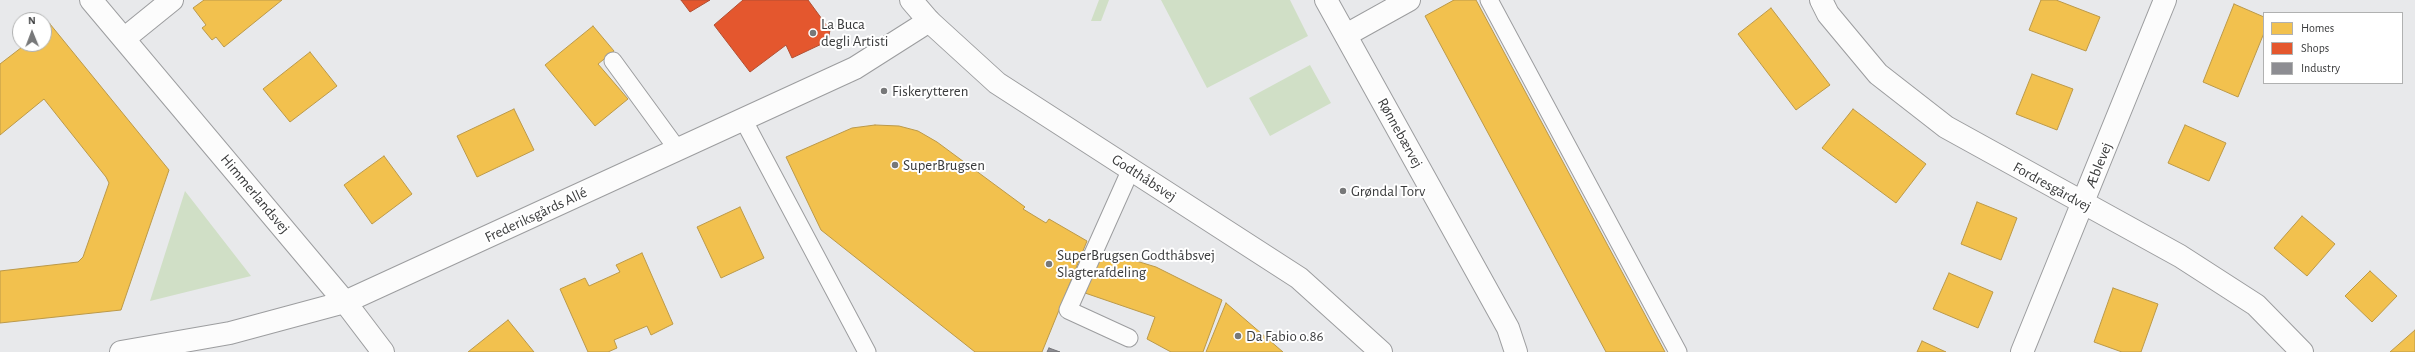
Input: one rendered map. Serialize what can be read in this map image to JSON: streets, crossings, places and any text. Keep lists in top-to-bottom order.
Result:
{
  "streets": {
    "street": [
      "Rønnebærvej",
      "Æblevej",
      "Godthåbsvej",
      "Fordresgårdvej",
      "Himmerlandsvej",
      "Frederiksgårds Allé"
    ]
  },
  "crossings": [
    ["Æblevej", "Fordresgårdvej"],
    ["Godthåbsvej", "Frederiksgårds Allé"],
    ["Himmerlandsvej", "Frederiksgårds Allé"]
  ],
  "places": [
    "La Buca degli Artisti",
    "Fiskerytteren",
    "SuperBrugsen",
    "Grøndal Torv",
    "SuperBrugsen Godthåbsvej Slagterafdeling",
    "Da Fabio o.86"
  ],
  "legend": ["Homes", "Shops", "Industry"],
  "north": "top"
}
